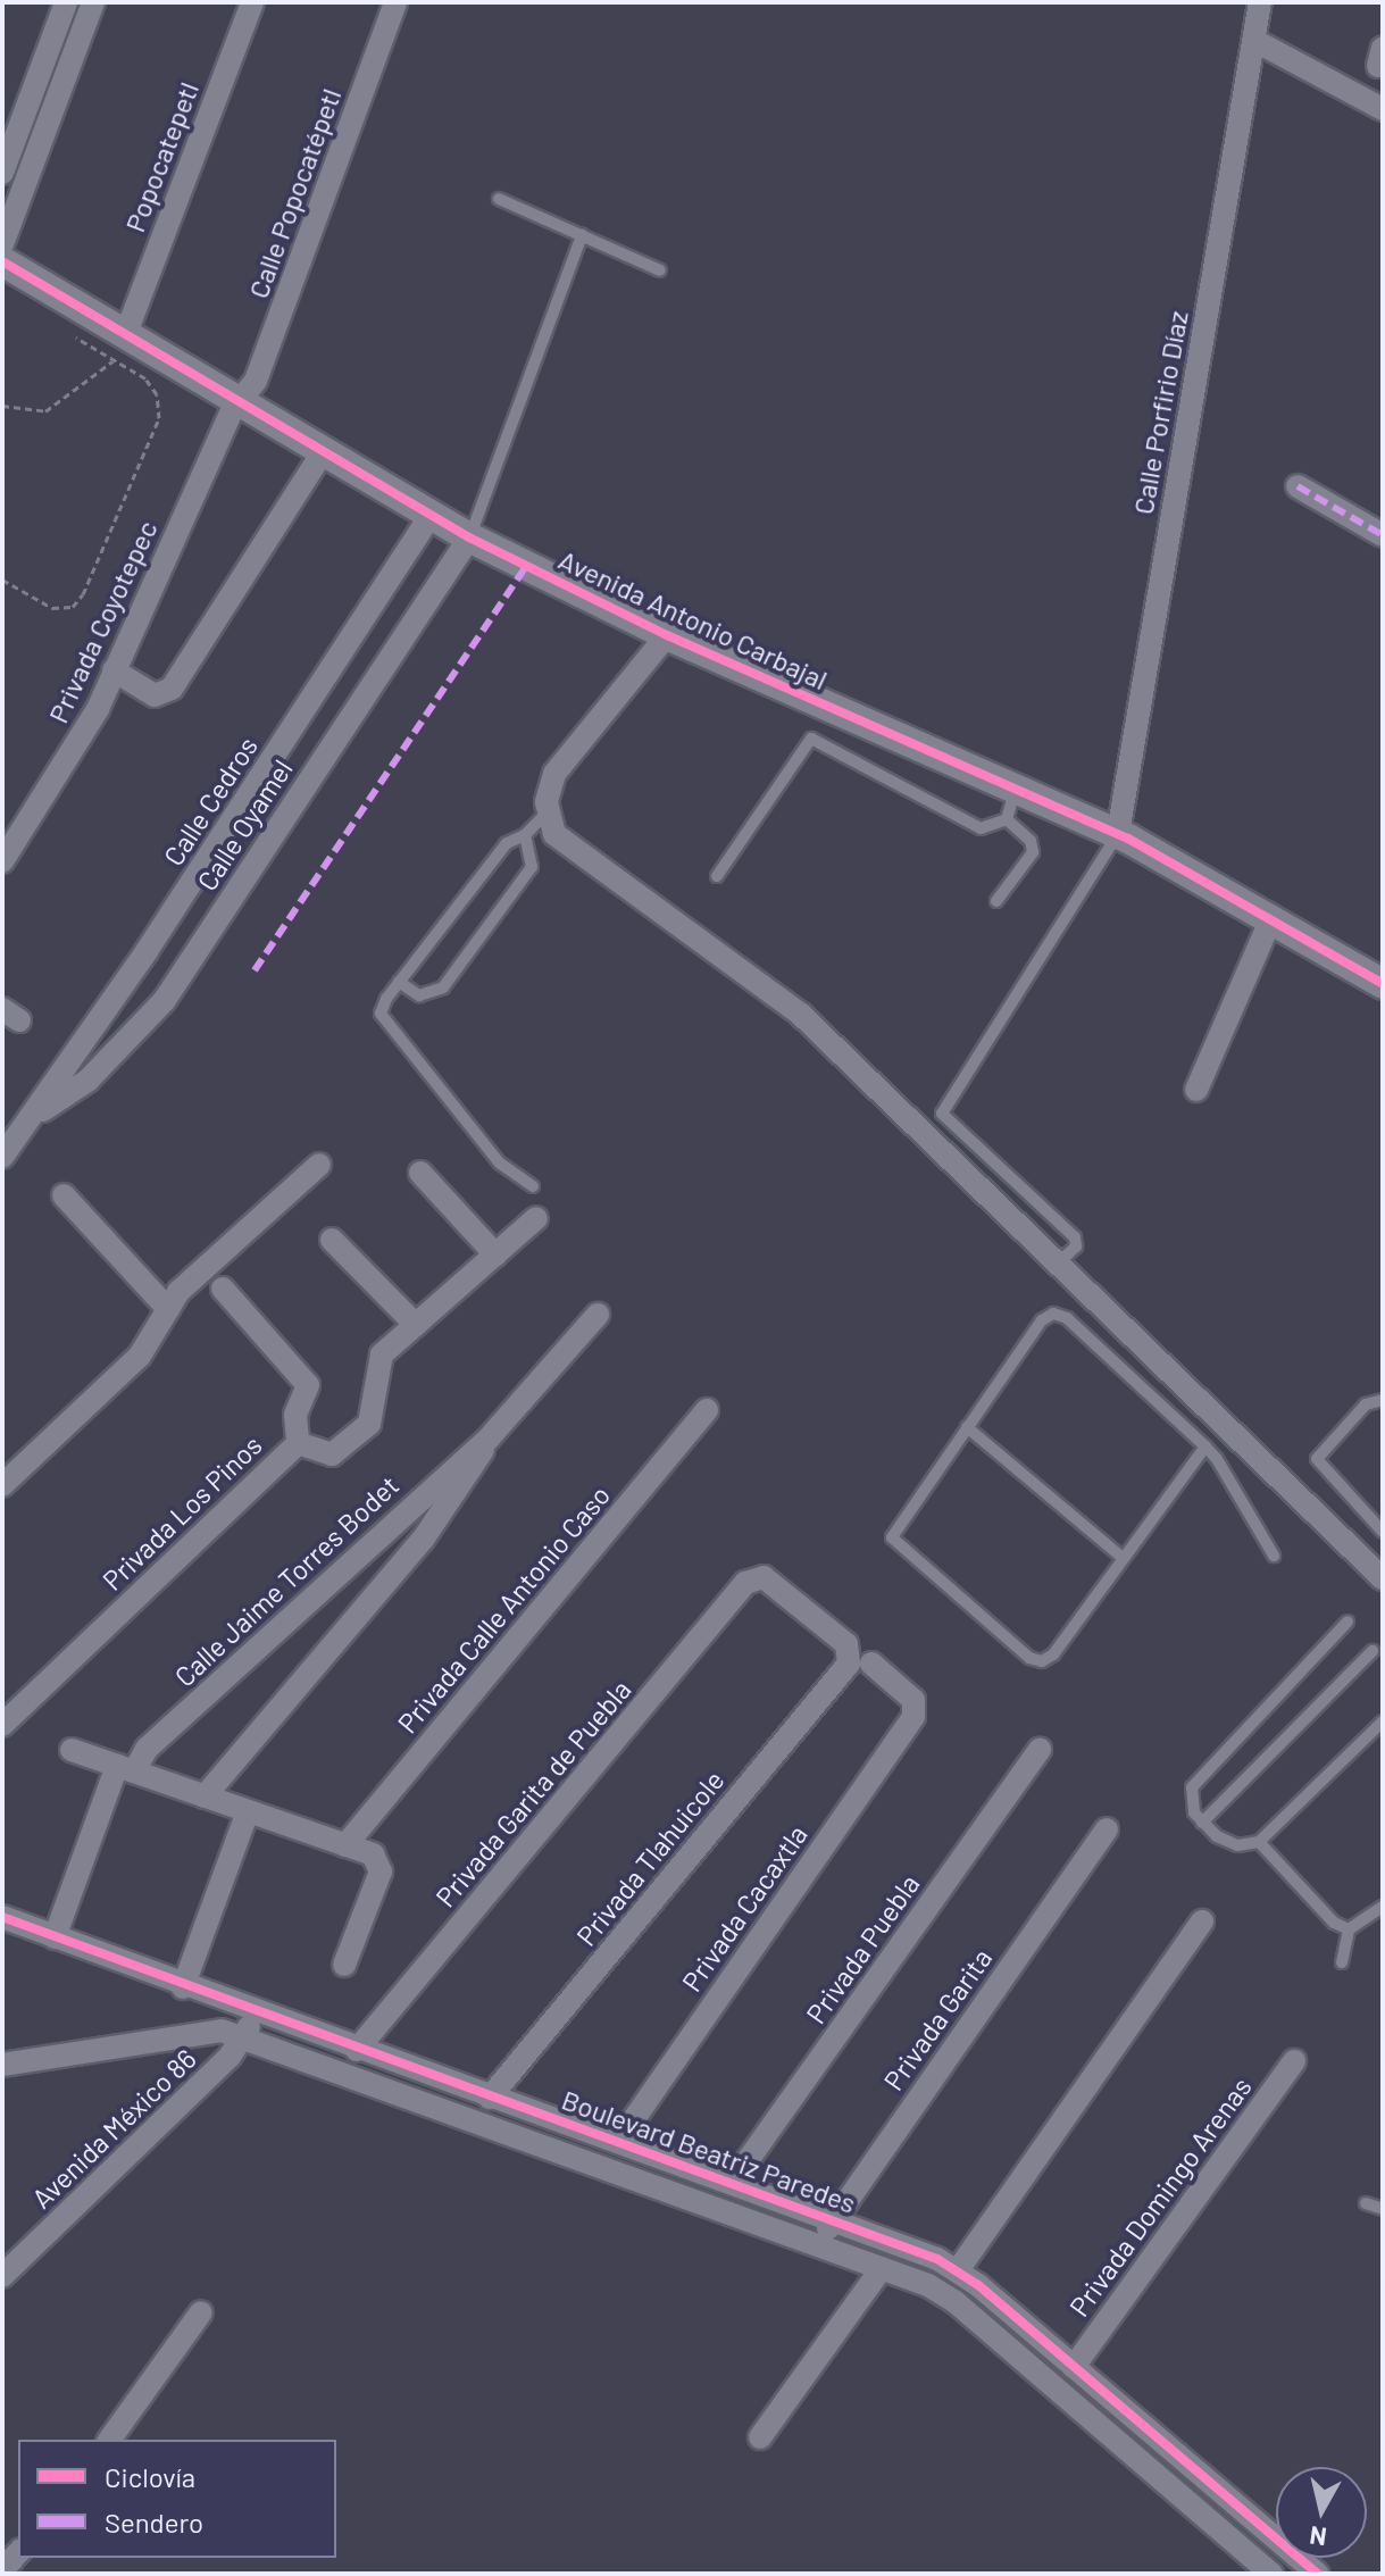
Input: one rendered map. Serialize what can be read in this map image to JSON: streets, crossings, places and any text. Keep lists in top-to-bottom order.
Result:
{
  "streets": {
    "street": [
      "Popocatepetl",
      "Calle Popocatépetl",
      "Calle Porfirio Díaz",
      "Avenida Antonio Carbajal",
      "Privada Coyotepec",
      "Calle Cedros",
      "Calle Oyamel",
      "Privada Los Pinos",
      "Calle Jaime Torres Bodet",
      "Privada Calle Antonio Caso",
      "Privada Garita de Puebla",
      "Privada Tlahuicole",
      "Privada Cacaxtla",
      "Privada Puebla",
      "Privada Garita",
      "Avenida México 86",
      "Boulevard Beatriz Paredes",
      "Privada Domingo Arenas"
    ]
  },
  "crossings": [
    ["Popocatepetl", "Avenida Antonio Carbajal"],
    ["Calle Popocatépetl", "Avenida Antonio Carbajal"],
    ["Calle Popocatépetl", "Privada Coyotepec"],
    ["Calle Porfirio Díaz", "Avenida Antonio Carbajal"],
    ["Avenida Antonio Carbajal", "Privada Coyotepec"],
    ["Avenida Antonio Carbajal", "Calle Cedros"],
    ["Avenida Antonio Carbajal", "Calle Oyamel"],
    ["Calle Cedros", "Calle Oyamel"],
    ["Calle Jaime Torres Bodet", "Boulevard Beatriz Paredes"],
    ["Privada Garita de Puebla", "Privada Tlahuicole"],
    ["Privada Garita de Puebla", "Privada Cacaxtla"],
    ["Privada Garita de Puebla", "Boulevard Beatriz Paredes"],
    ["Privada Tlahuicole", "Privada Cacaxtla"],
    ["Privada Tlahuicole", "Boulevard Beatriz Paredes"],
    ["Privada Cacaxtla", "Boulevard Beatriz Paredes"],
    ["Privada Puebla", "Boulevard Beatriz Paredes"],
    ["Privada Garita", "Boulevard Beatriz Paredes"],
    ["Avenida México 86", "Boulevard Beatriz Paredes"],
    ["Boulevard Beatriz Paredes", "Privada Domingo Arenas"]
  ],
  "legend": ["Ciclovía", "Sendero"],
  "north": "bottom"
}
